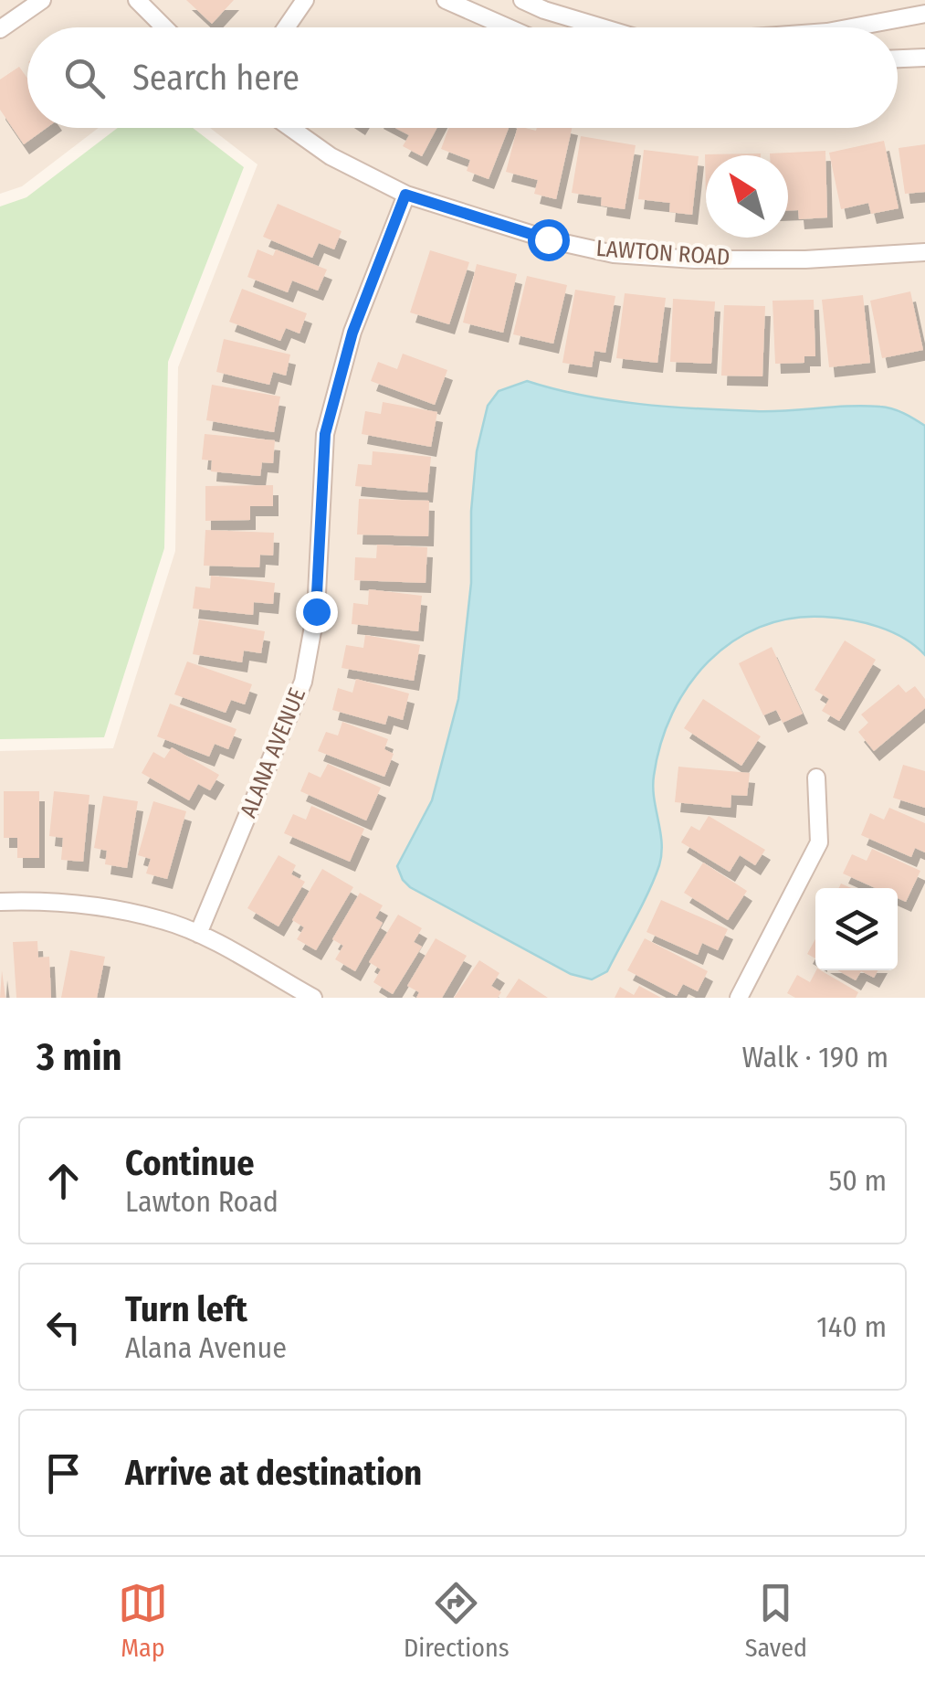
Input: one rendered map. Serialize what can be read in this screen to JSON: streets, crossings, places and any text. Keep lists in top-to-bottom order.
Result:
{
  "streets": {
    "street": ["LAWTON ROAD", "ALANA AVENUE"]
  },
  "crossings": [
    ["LAWTON ROAD", "ALANA AVENUE"]
  ],
  "north": "top left",
  "page": {
    "search": "Search here",
    "heading": ["3 min", "Walk · 190 m"],
    "list": [
      ["Continue", "Lawton Road", "50 m"],
      ["Turn left", "Alana Avenue", "140 m"],
      "Arrive at destination"
    ],
    "nav": ["Map", "Directions", "Saved"]
  }
}
